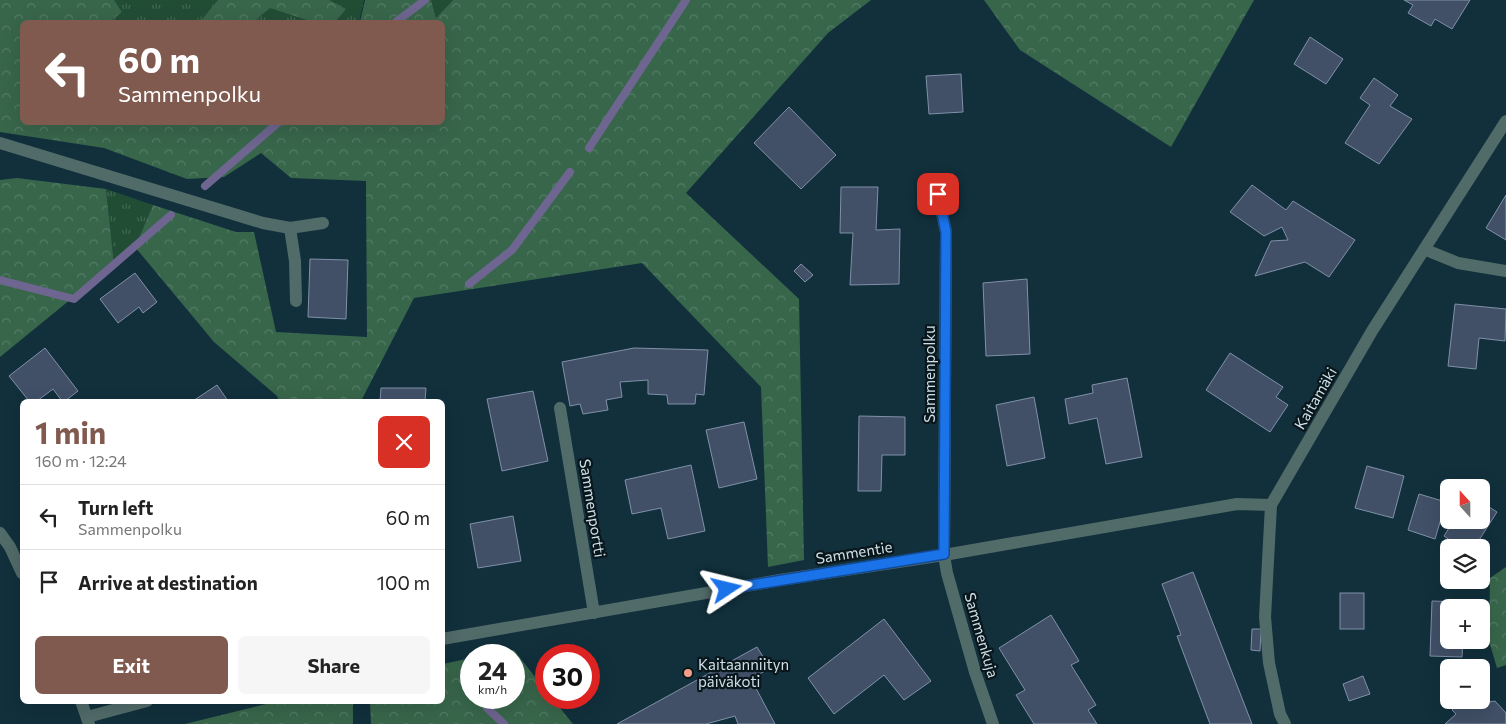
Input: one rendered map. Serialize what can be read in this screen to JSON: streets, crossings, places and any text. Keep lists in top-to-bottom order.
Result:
{
  "streets": {
    "street": [
      "Sammenpolku",
      "Kaitamäki",
      "Sammenportti",
      "Sammentie",
      "Sammenkuja"
    ]
  },
  "crossings": [
    ["Sammenpolku", "Sammentie"],
    ["Sammenpolku", "Sammenkuja"],
    ["Kaitamäki", "Sammentie"],
    ["Sammenportti", "Sammentie"],
    ["Sammentie", "Sammenkuja"]
  ],
  "places": ["Kaitaanniityn päiväkoti"],
  "north": "top",
  "page": {
    "turn": ["60 m", "Sammenpolku"],
    "heading": ["1 min", "160 m · 12:24"],
    "map_buttons": ["+", "−"],
    "list": [
      {
        "name": "Turn left",
        "note": "Sammenpolku",
        "value": "60 m"
      },
      {
        "name": "Arrive at destination",
        "value": "100 m"
      }
    ],
    "buttons": ["Exit", "Share"],
    "speed": "24 km/h",
    "limit": "30"
  }
}
